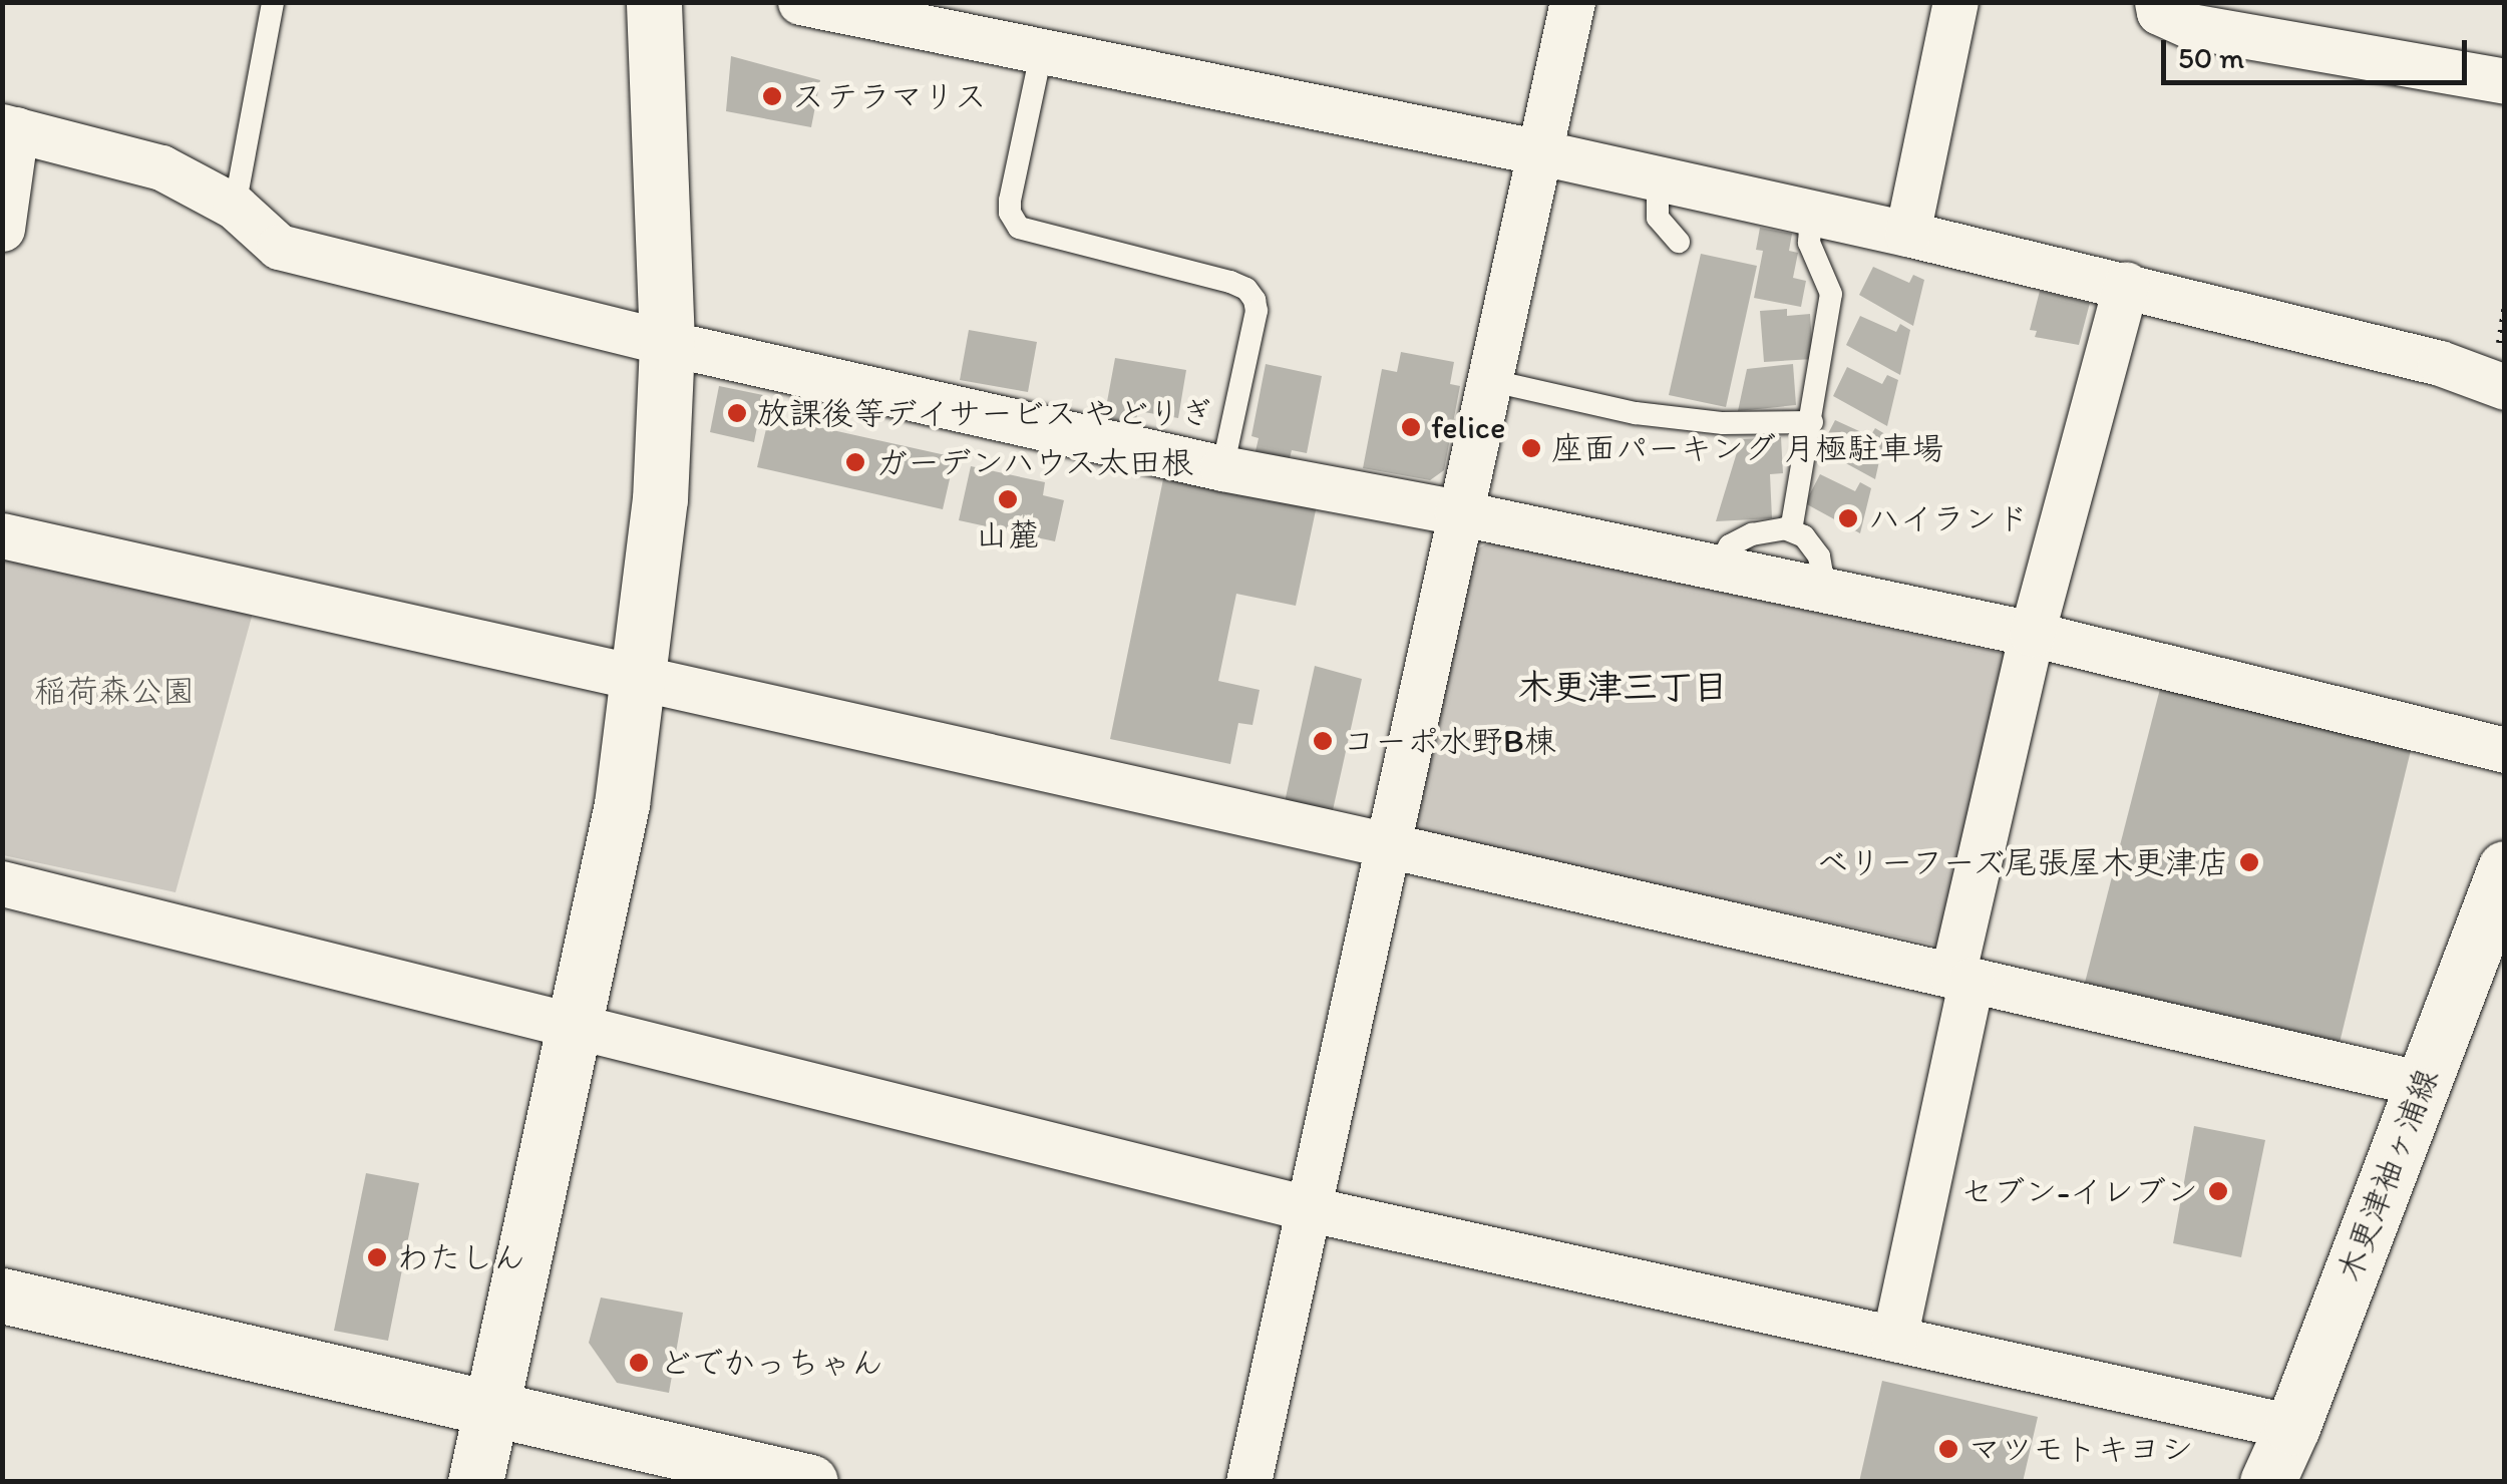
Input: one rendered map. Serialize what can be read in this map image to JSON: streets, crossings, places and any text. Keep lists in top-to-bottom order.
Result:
{
  "streets": {
    "street": ["木更津袖ヶ浦線"]
  },
  "districts": ["木更津三丁目"],
  "parks": ["稲荷森公園"],
  "places": [
    "ステラマリス",
    "放課後等デイサービス やどりぎ",
    "felice",
    "座面パーキング 月極駐車場",
    "ガーデンハウス太田根",
    "山麓",
    "ハイランド",
    "コーポ水野B棟",
    "ベリーフーズ尾張屋木更津店",
    "セブン-イレブン",
    "わたしん",
    "どでかっちゃん",
    "マツモトキヨシ"
  ],
  "scale_bar": "50 m"
}
